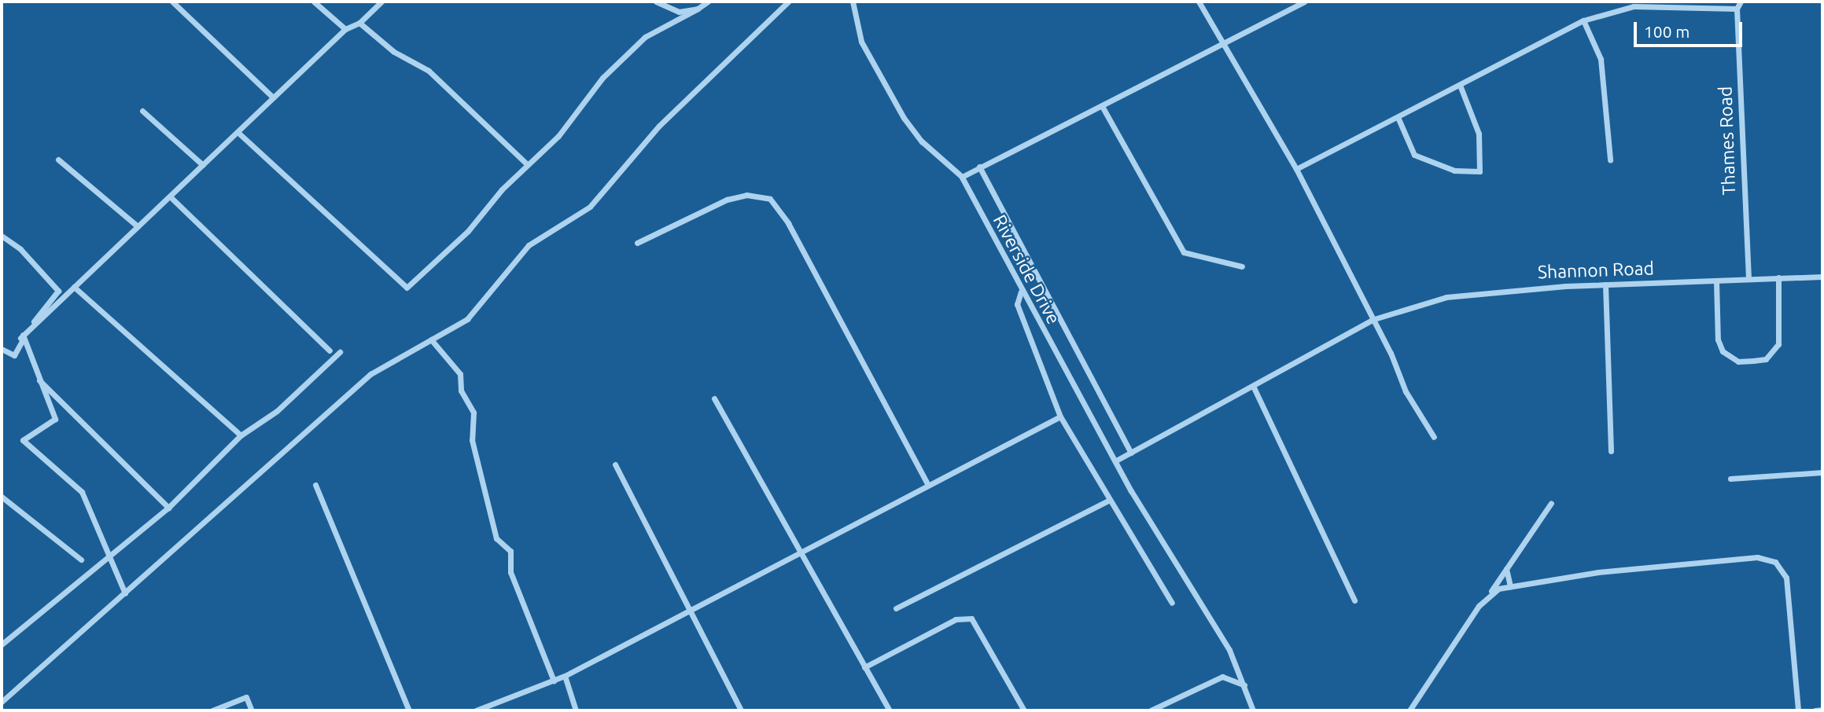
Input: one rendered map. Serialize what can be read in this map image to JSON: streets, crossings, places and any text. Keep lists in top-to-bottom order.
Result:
{
  "streets": {
    "street": ["Thames Road", "Riverside Drive", "Shannon Road"]
  },
  "crossings": [
    ["Thames Road", "Shannon Road"],
    ["Riverside Drive", "Shannon Road"]
  ],
  "scale_bar": "100 m"
}
